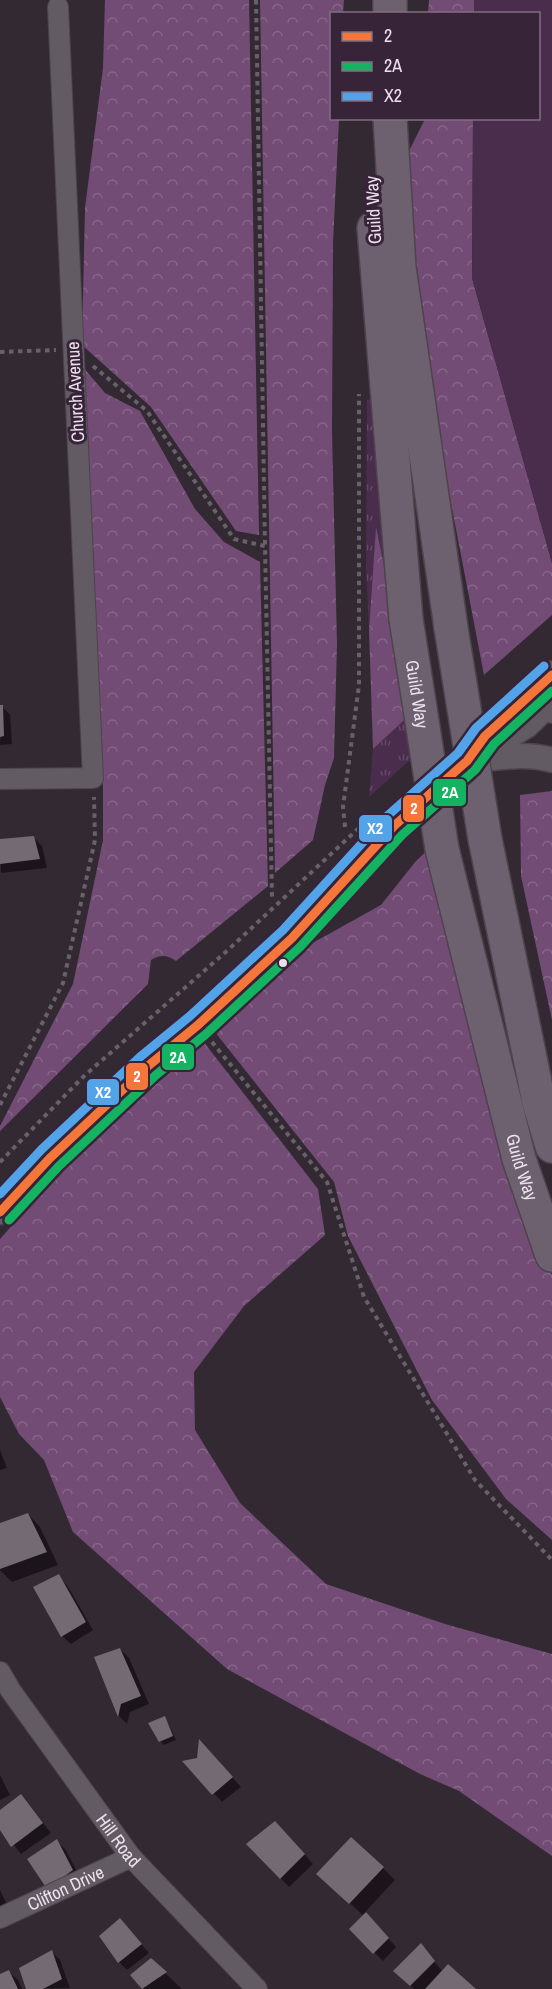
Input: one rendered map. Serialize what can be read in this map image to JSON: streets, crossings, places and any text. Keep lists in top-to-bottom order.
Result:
{
  "streets": {
    "highway": ["Guild Way"],
    "street": ["Church Avenue", "Hill Road", "Clifton Drive"]
  },
  "crossings": [
    ["Hill Road", "Clifton Drive"]
  ],
  "lines": ["transit line X2", "transit line 2", "transit line 2A"],
  "legend": ["2", "2A", "X2"]
}
